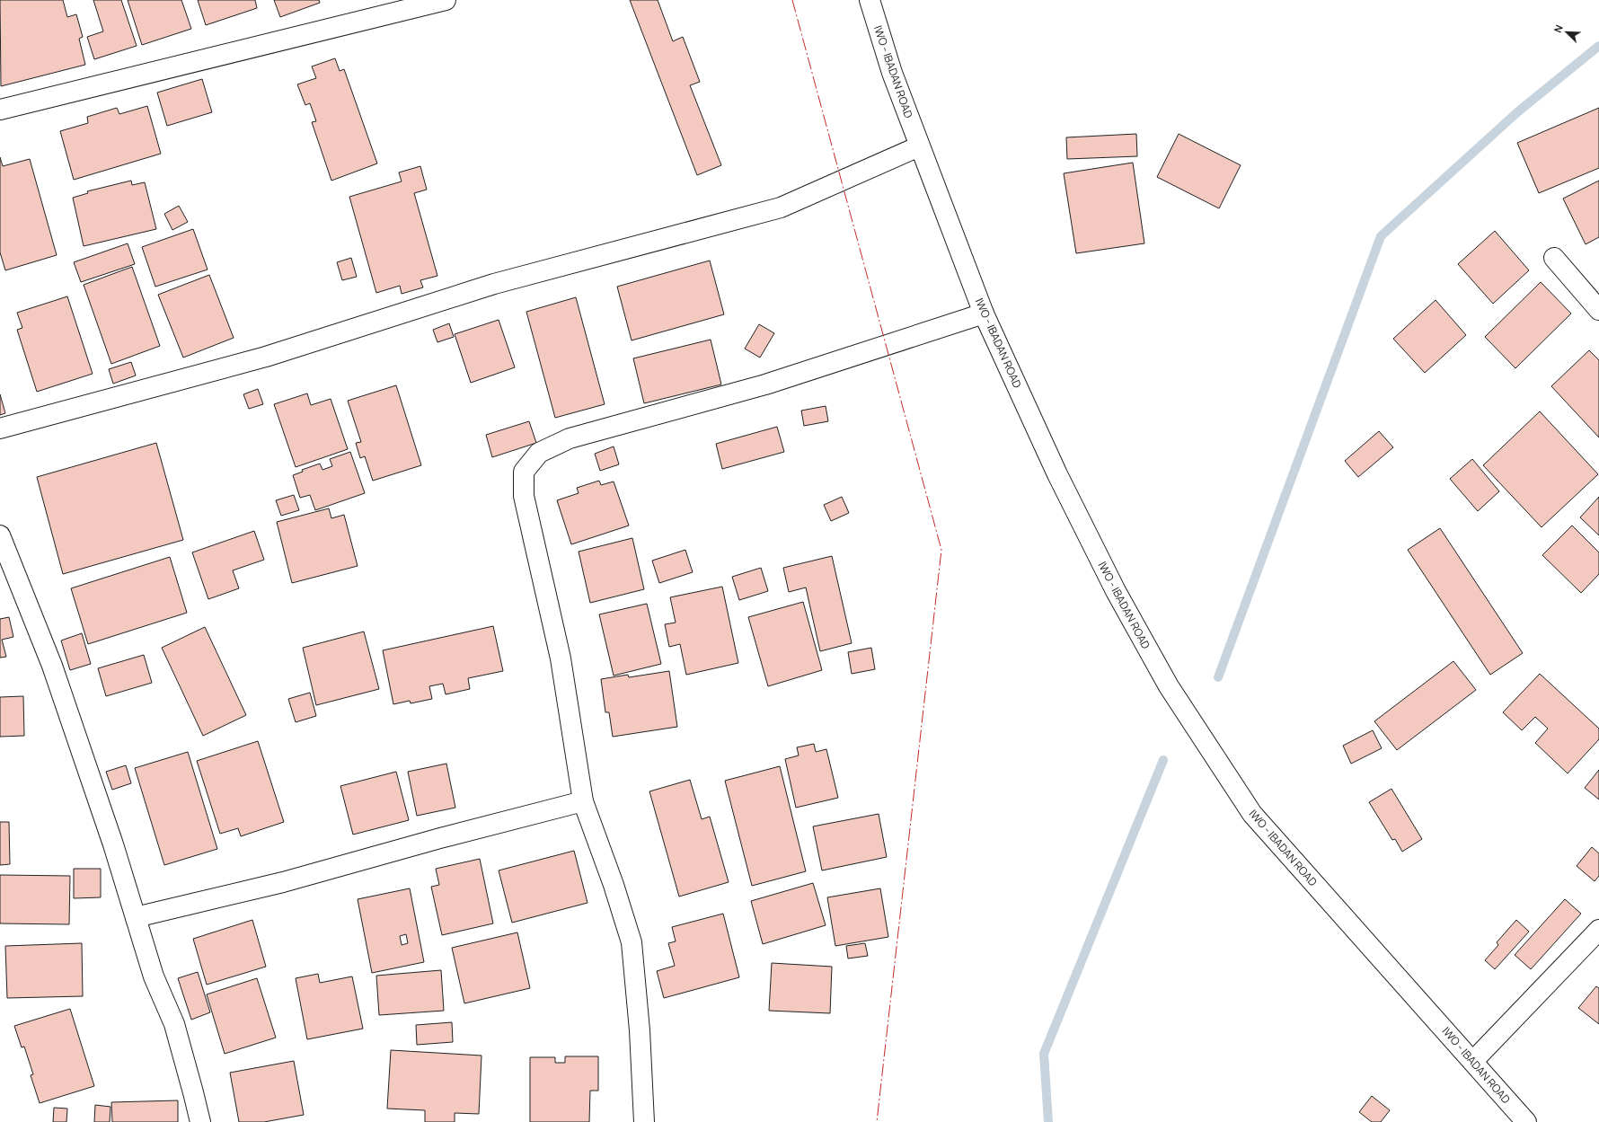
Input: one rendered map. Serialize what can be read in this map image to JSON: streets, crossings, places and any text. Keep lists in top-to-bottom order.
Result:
{
  "streets": {
    "street": ["IWO - IBADAN ROAD"]
  },
  "north": "top left"
}
